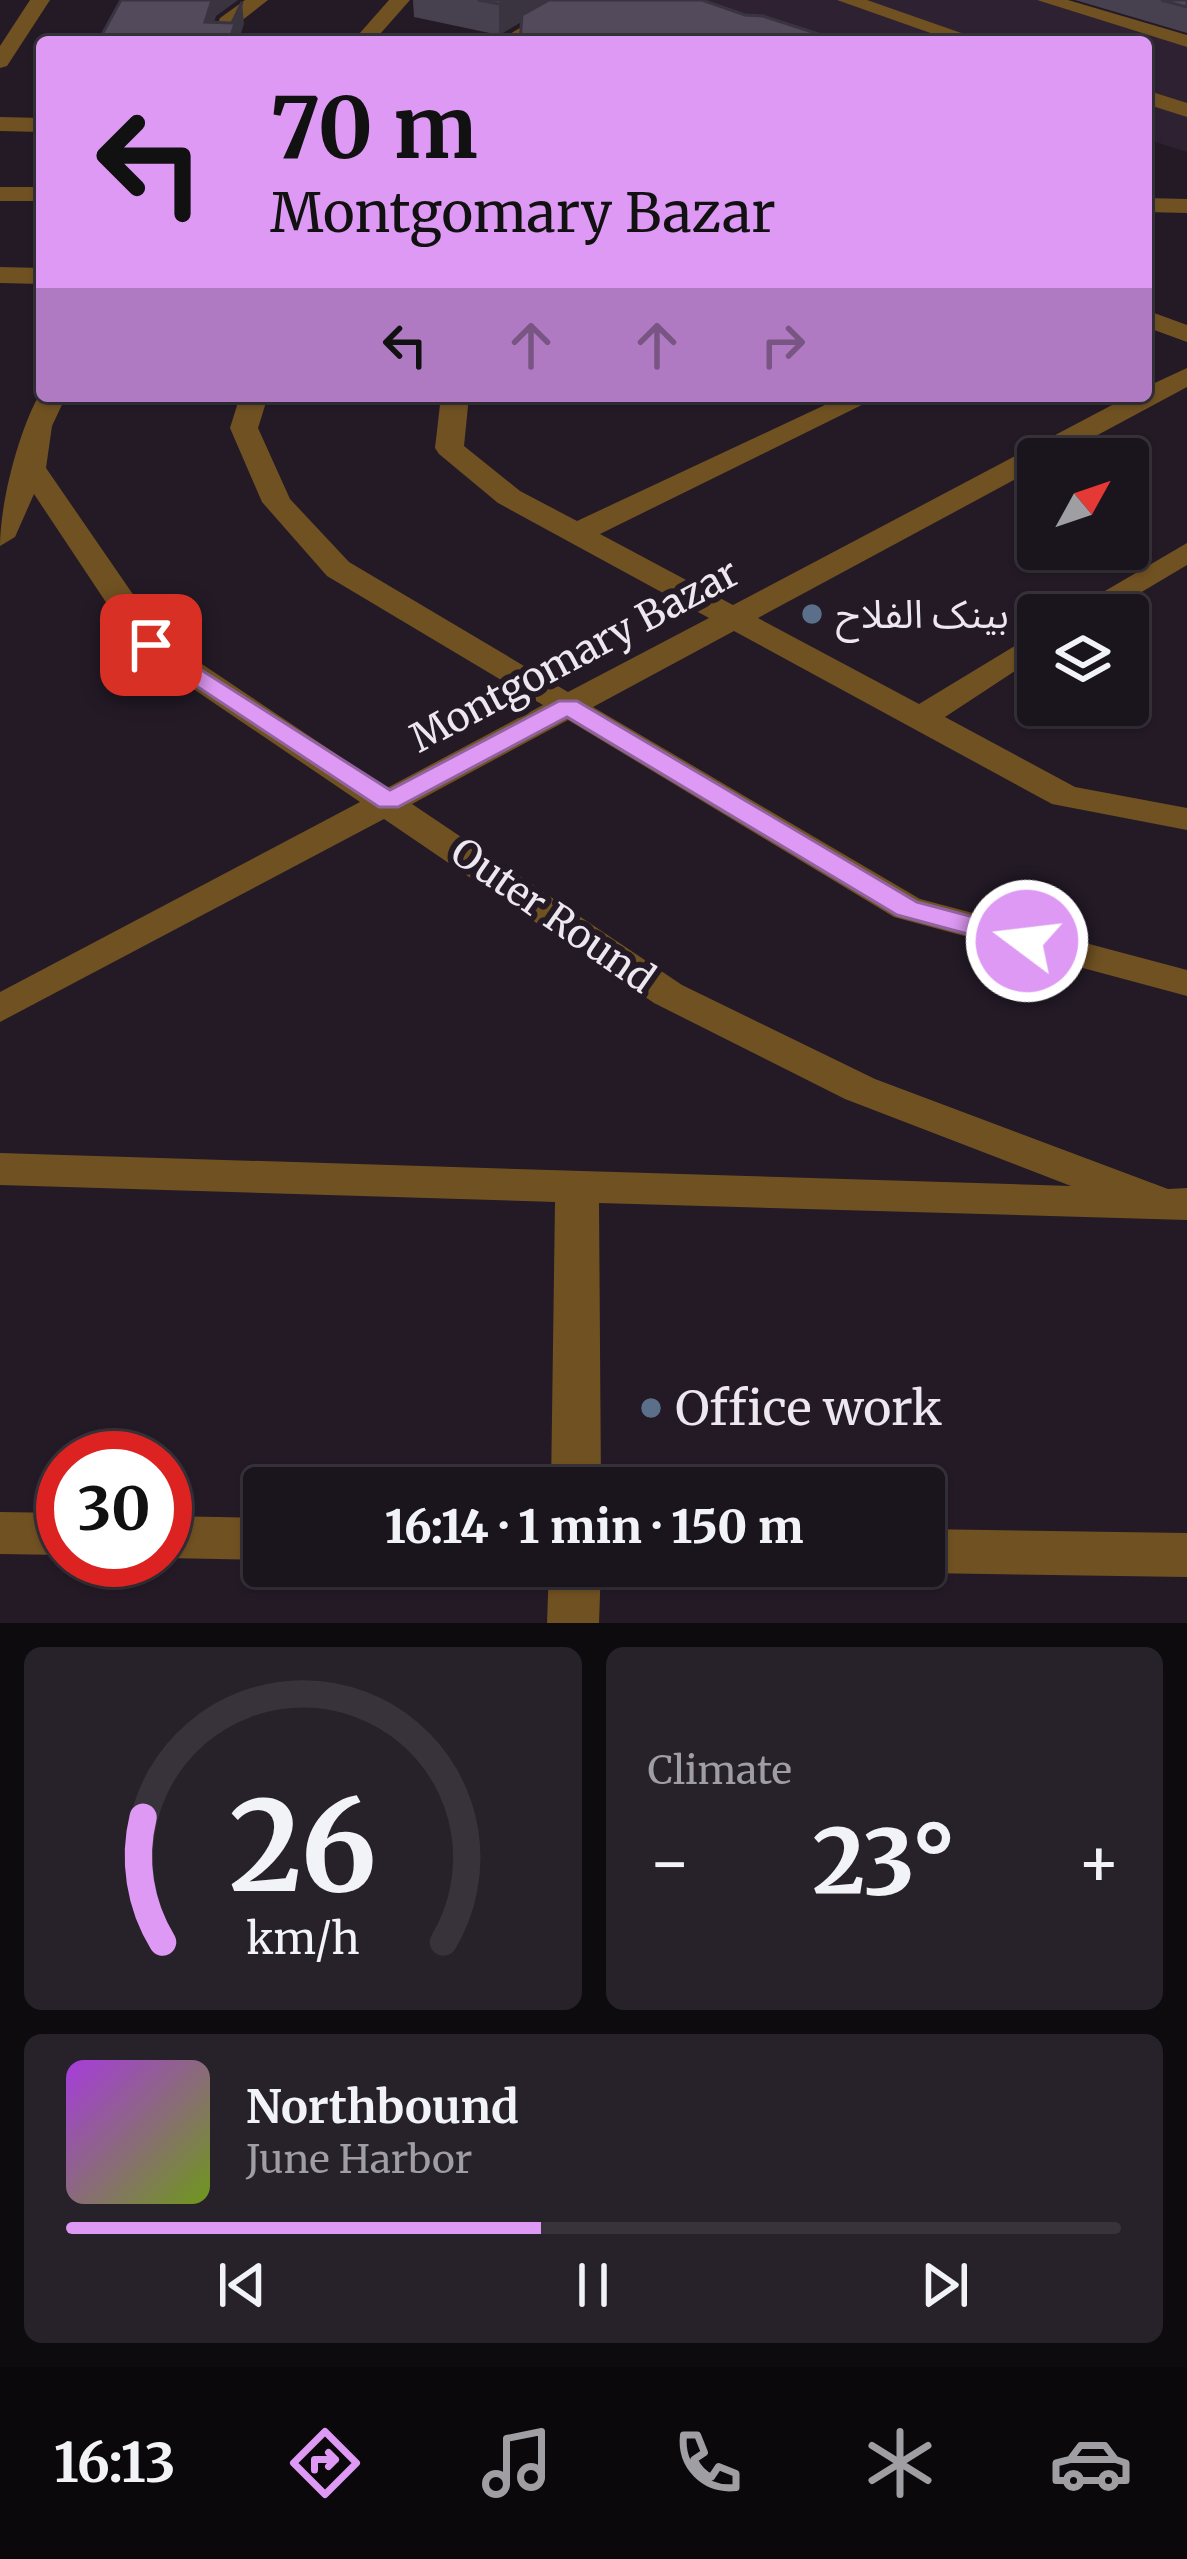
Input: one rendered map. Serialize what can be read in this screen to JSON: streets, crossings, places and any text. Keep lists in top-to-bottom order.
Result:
{
  "streets": {
    "street": ["Montgomary Bazar", "Outer Round"]
  },
  "crossings": [
    ["Montgomary Bazar", "Outer Round"]
  ],
  "places": ["بینک الفلاح", "Office work"],
  "north": "top right",
  "page": {
    "turn": ["70 m", "Montgomary Bazar"],
    "limit": "30",
    "trip": "16:14 · 1 min · 150 m",
    "tile": "Climate",
    "heat": ["−", "23°", "+"],
    "song": ["Northbound", "June Harbor"],
    "tabs": "16:13",
    "gauge": ["26", "km/h"]
  }
}
